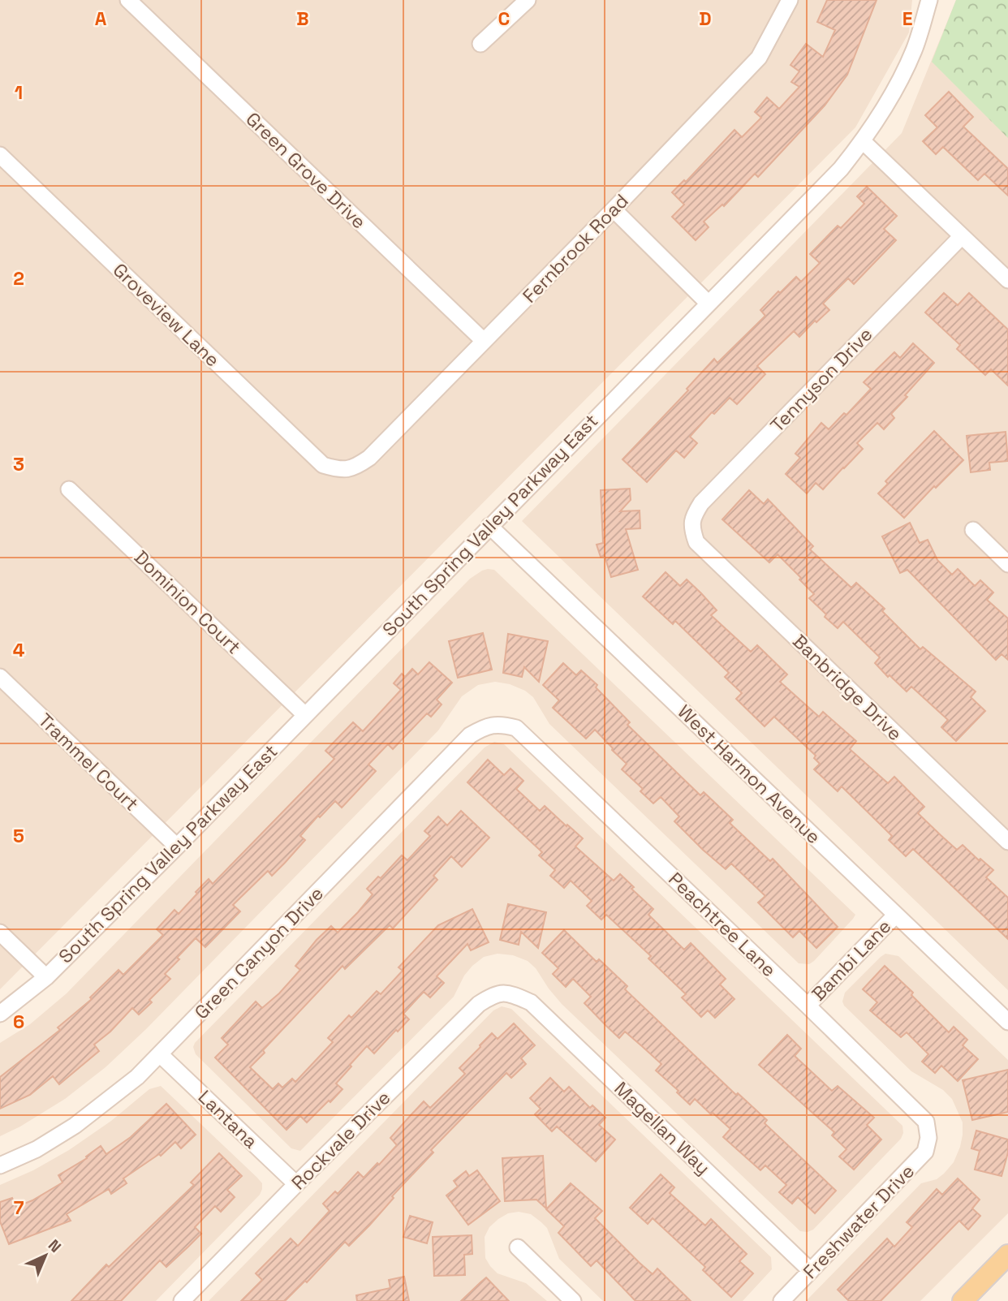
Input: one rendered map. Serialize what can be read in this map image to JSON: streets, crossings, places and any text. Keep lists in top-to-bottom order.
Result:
{
  "streets": {
    "street": [
      "Green Grove Drive",
      "Fernbrook Road",
      "Groveview Lane",
      "Tennyson Drive",
      "South Spring Valley Parkway East",
      "Dominion Court",
      "Banbridge Drive",
      "Trammel Court",
      "West Harmon Avenue",
      "Peachtree Lane",
      "Green Canyon Drive",
      "Bambi Lane",
      "Lantana",
      "Magellan Way",
      "Rockvale Drive",
      "Freshwater Drive"
    ]
  },
  "crossings": [
    ["Green Grove Drive", "Fernbrook Road"],
    ["Fernbrook Road", "Groveview Lane"],
    ["Tennyson Drive", "Banbridge Drive"],
    ["South Spring Valley Parkway East", "Dominion Court"],
    ["South Spring Valley Parkway East", "Trammel Court"],
    ["South Spring Valley Parkway East", "West Harmon Avenue"],
    ["West Harmon Avenue", "Bambi Lane"],
    ["Peachtree Lane", "Green Canyon Drive"],
    ["Peachtree Lane", "Bambi Lane"],
    ["Peachtree Lane", "Freshwater Drive"],
    ["Green Canyon Drive", "Lantana"],
    ["Lantana", "Rockvale Drive"],
    ["Magellan Way", "Rockvale Drive"],
    ["Magellan Way", "Freshwater Drive"]
  ],
  "north": "top right",
  "grid": {
    "columns": [
      "A",
      "B",
      "C",
      "D",
      "E"
    ],
    "rows": [
      "1",
      "2",
      "3",
      "4",
      "5",
      "6",
      "7"
    ]
  }
}
